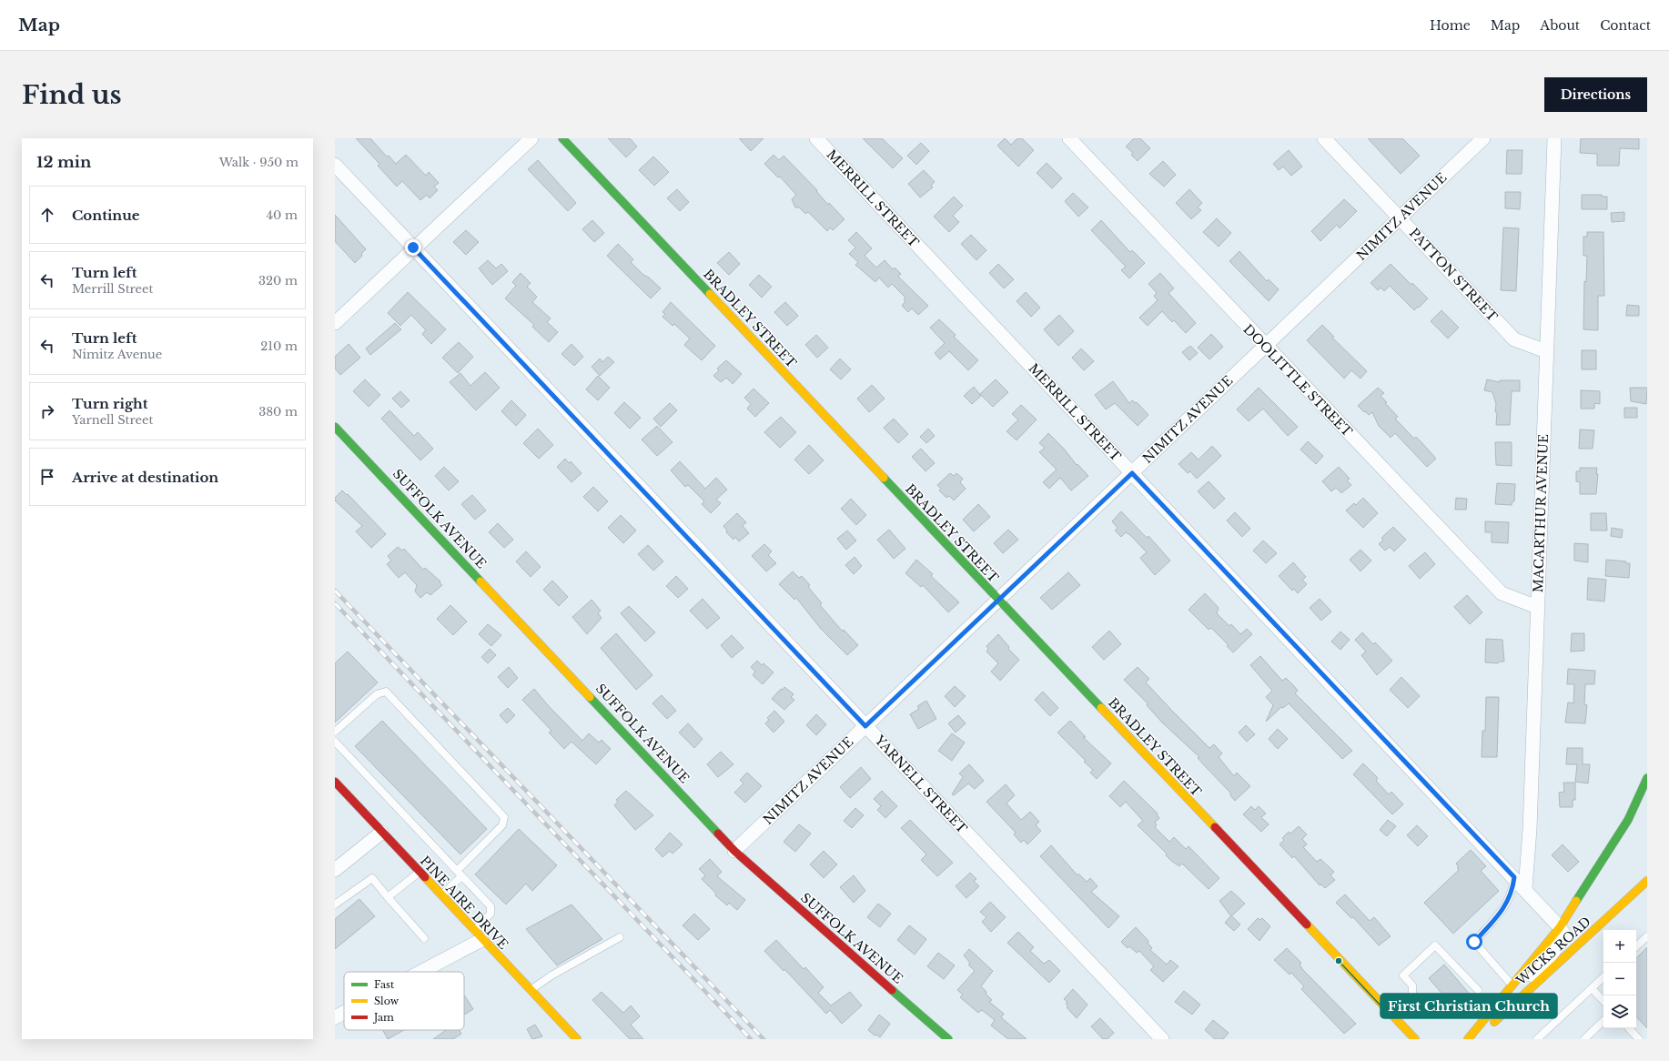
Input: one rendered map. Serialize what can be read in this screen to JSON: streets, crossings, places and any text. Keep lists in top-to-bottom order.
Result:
{
  "streets": {
    "street": [
      "MERRILL STREET",
      "NIMITZ AVENUE",
      "PATTON STREET",
      "BRADLEY STREET",
      "DOOLITTLE STREET",
      "MACARTHUR AVENUE",
      "SUFFOLK AVENUE",
      "YARNELL STREET",
      "PINE AIRE DRIVE",
      "WICKS ROAD"
    ]
  },
  "crossings": [
    ["MERRILL STREET", "NIMITZ AVENUE"],
    ["MERRILL STREET", "MACARTHUR AVENUE"],
    ["NIMITZ AVENUE", "PATTON STREET"],
    ["NIMITZ AVENUE", "BRADLEY STREET"],
    ["NIMITZ AVENUE", "DOOLITTLE STREET"],
    ["NIMITZ AVENUE", "SUFFOLK AVENUE"],
    ["NIMITZ AVENUE", "YARNELL STREET"],
    ["PATTON STREET", "MACARTHUR AVENUE"],
    ["DOOLITTLE STREET", "MACARTHUR AVENUE"]
  ],
  "places": ["First Christian Church"],
  "legend": ["Fast", "Slow", "Jam"],
  "page": {
    "header": "Map",
    "nav": [
      "Home",
      "Map",
      "About",
      "Contact"
    ],
    "buttons": "Directions",
    "title": "Find us",
    "heading": ["12 min", "Walk · 950 m"],
    "list": [
      ["Continue", "40 m"],
      ["Turn left", "Merrill Street", "320 m"],
      ["Turn left", "Nimitz Avenue", "210 m"],
      ["Turn right", "Yarnell Street", "380 m"],
      "Arrive at destination"
    ],
    "map_buttons": ["+", "−"]
  }
}
